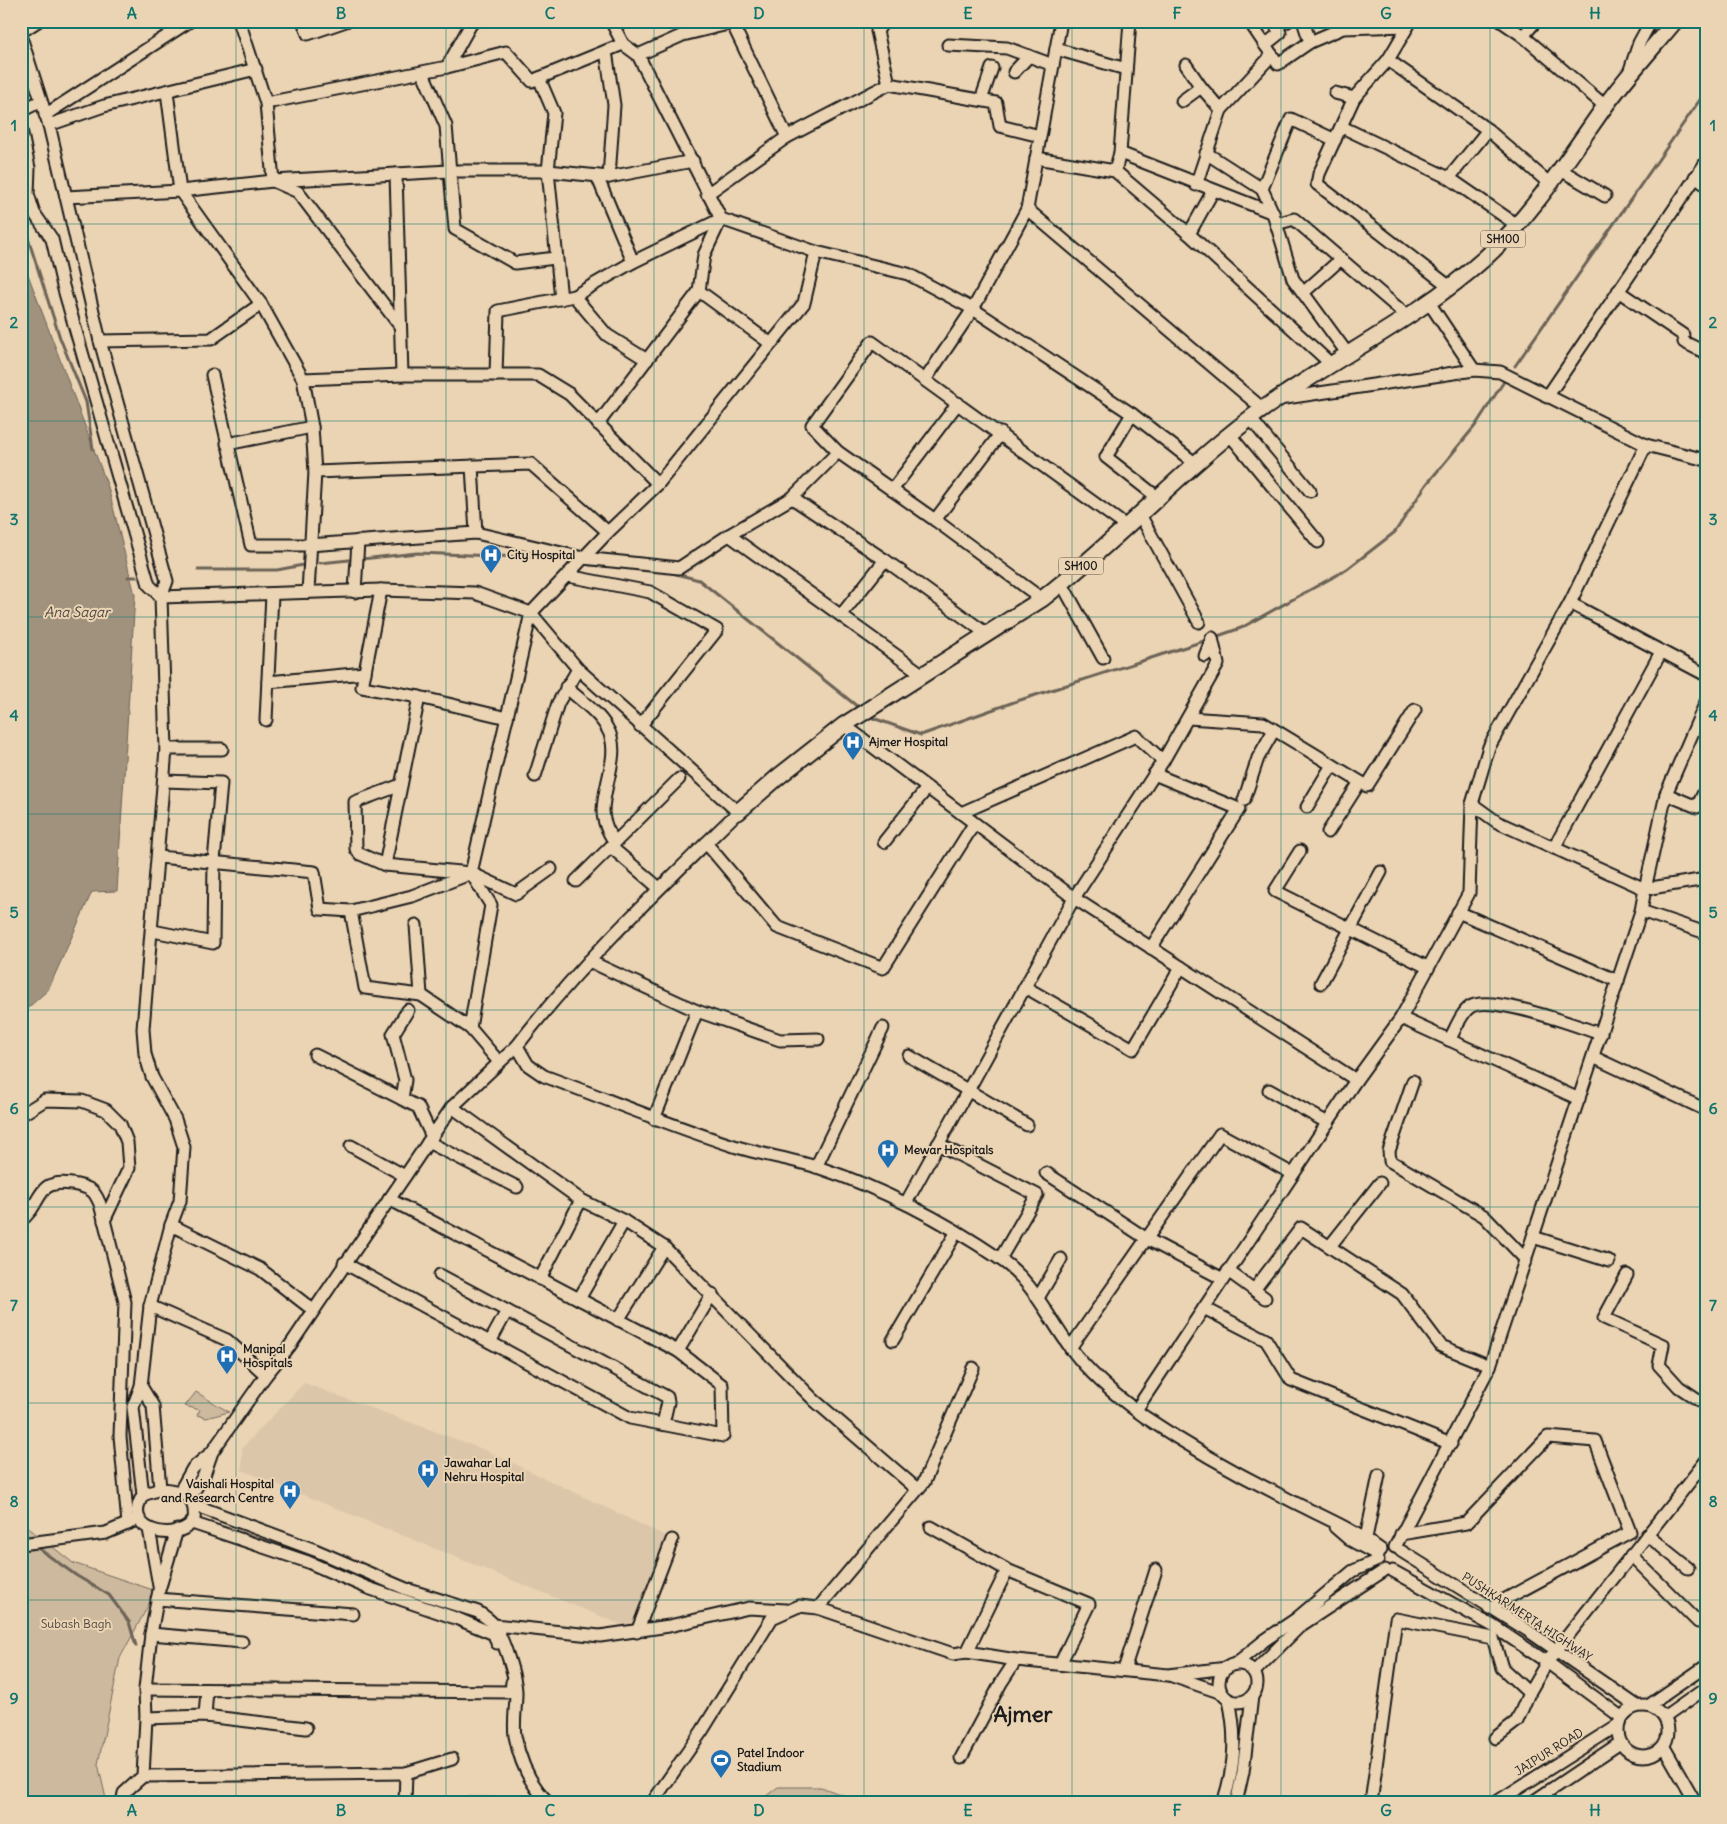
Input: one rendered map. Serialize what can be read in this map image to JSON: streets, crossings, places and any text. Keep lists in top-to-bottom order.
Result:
{
  "streets": {
    "main road": ["SH100"],
    "street": ["PUSHKAR MERTA HIGHWAY", "JAIPUR ROAD"]
  },
  "crossings": [
    ["PUSHKAR MERTA HIGHWAY", "JAIPUR ROAD"]
  ],
  "districts": ["Ajmer"],
  "water": ["Ana Sagar"],
  "parks": ["Subash Bagh"],
  "places": {
    "hospital": [
      "City Hospital",
      "Ajmer Hospital",
      "Mewar Hospitals",
      "Manipal Hospitals",
      "Jawahar Lal Nehru Hospital",
      "Vaishali Hospital and Research Centre"
    ],
    "sports": ["Patel Indoor Stadium"]
  },
  "grid": {
    "columns": [
      "A",
      "B",
      "C",
      "D",
      "E",
      "F",
      "G",
      "H"
    ],
    "rows": [
      "1",
      "2",
      "3",
      "4",
      "5",
      "6",
      "7",
      "8",
      "9"
    ]
  }
}
